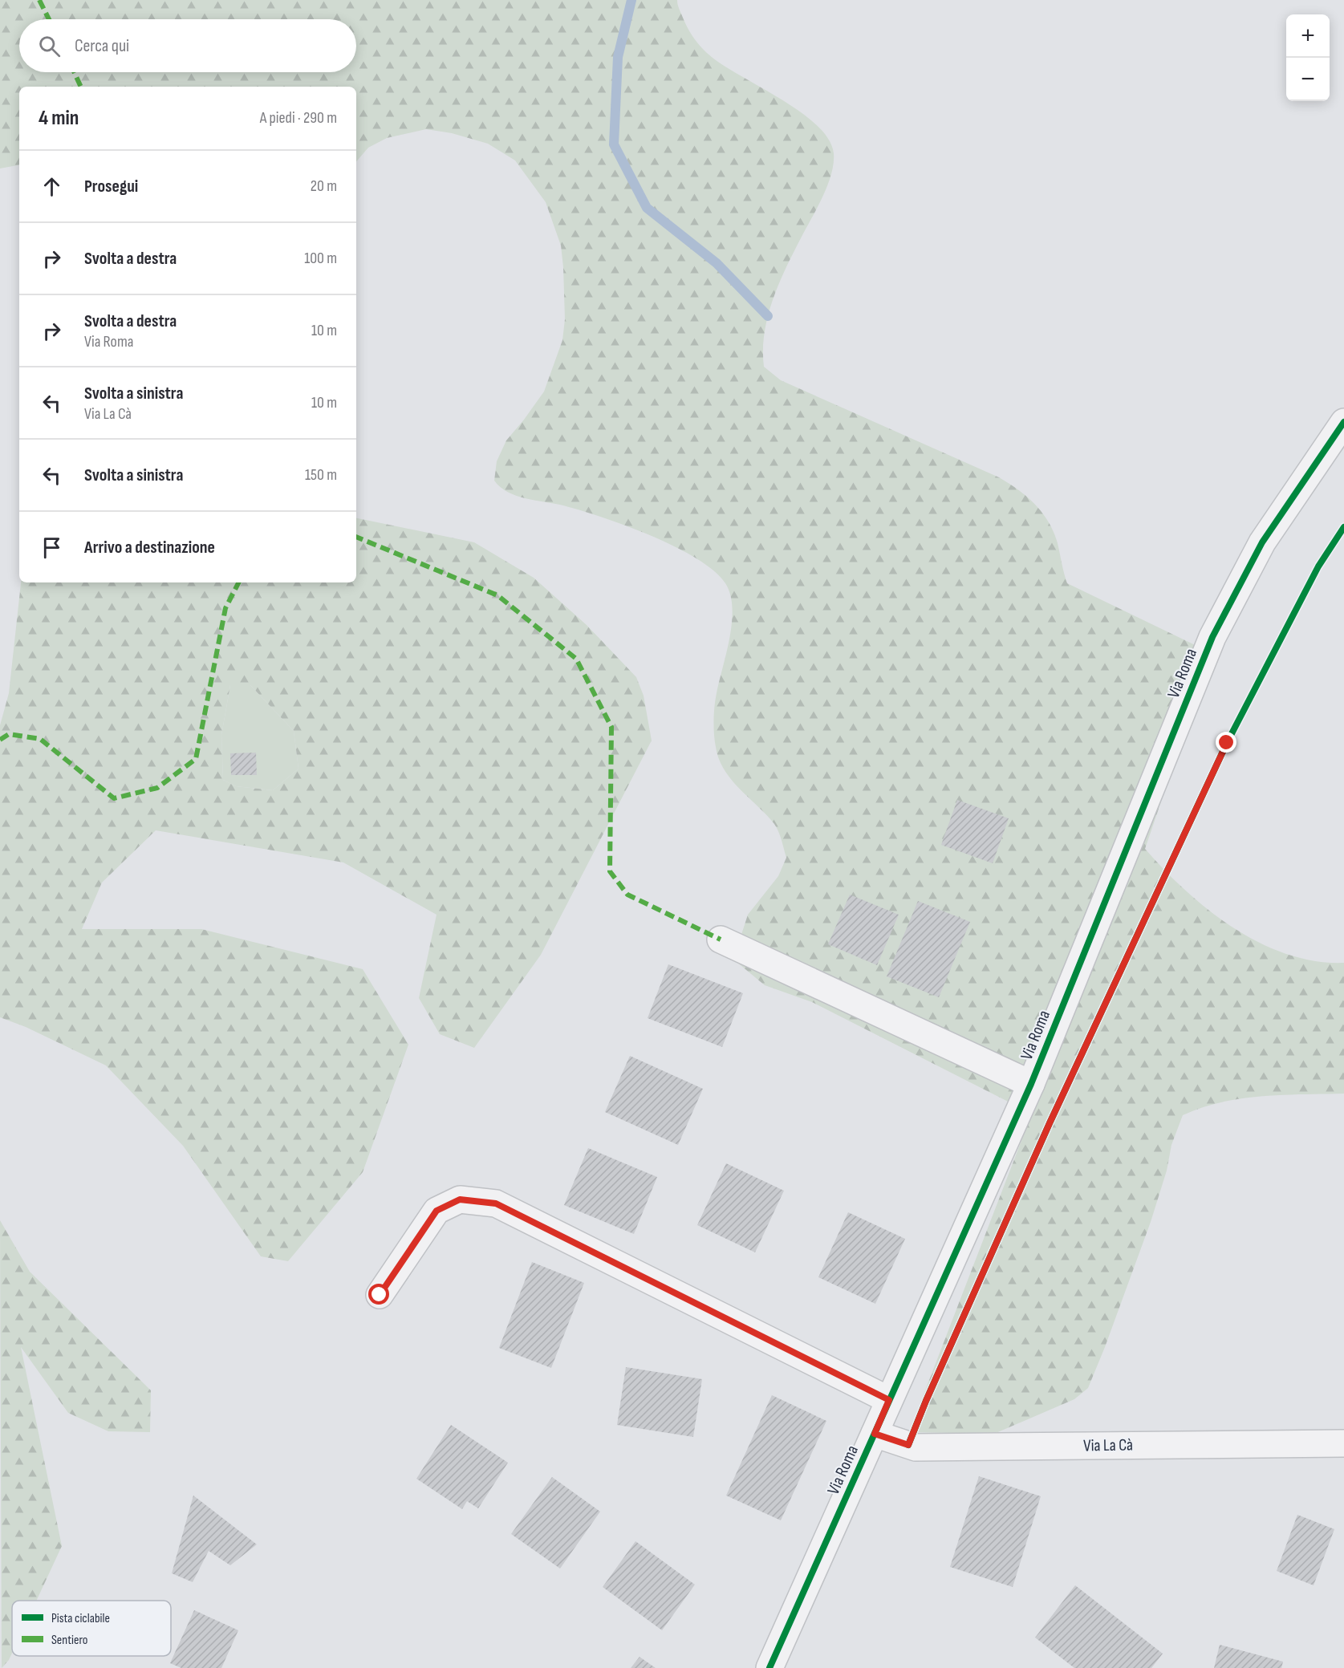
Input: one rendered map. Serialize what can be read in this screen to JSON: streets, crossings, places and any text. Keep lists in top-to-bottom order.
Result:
{
  "streets": {
    "street": ["Via Roma", "Via La Cà"]
  },
  "crossings": [
    ["Via Roma", "Via La Cà"]
  ],
  "legend": ["Pista ciclabile", "Sentiero"],
  "page": {
    "map_buttons": ["+", "−"],
    "search": "Cerca qui",
    "heading": ["4 min", "A piedi · 290 m"],
    "list": [
      ["Prosegui", "20 m"],
      ["Svolta a destra", "100 m"],
      ["Svolta a destra", "Via Roma", "10 m"],
      ["Svolta a sinistra", "Via La Cà", "10 m"],
      ["Svolta a sinistra", "150 m"],
      "Arrivo a destinazione"
    ]
  }
}
